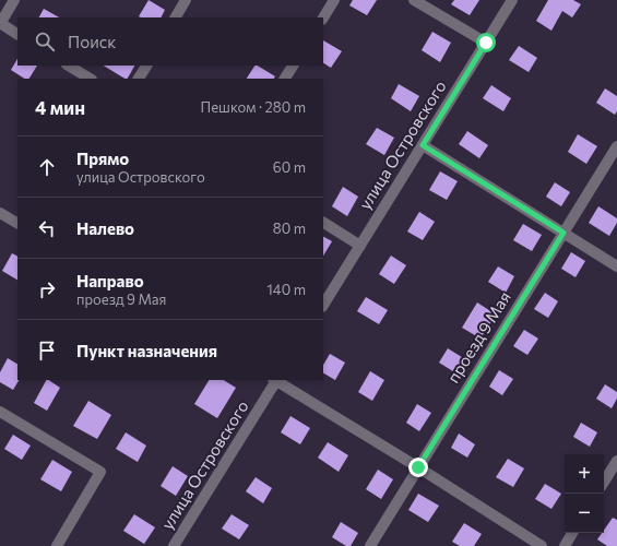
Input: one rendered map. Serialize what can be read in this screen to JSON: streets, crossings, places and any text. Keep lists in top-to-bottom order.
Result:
{
  "streets": {
    "street": ["улица Островского", "проезд 9 Мая"]
  },
  "page": {
    "search": "Поиск",
    "heading": ["4 мин", "Пешком · 280 m"],
    "list": [
      ["Прямо", "улица Островского", "60 m"],
      ["Налево", "80 m"],
      ["Направо", "проезд 9 Мая", "140 m"],
      "Пункт назначения"
    ],
    "map_buttons": ["+", "−"]
  }
}
